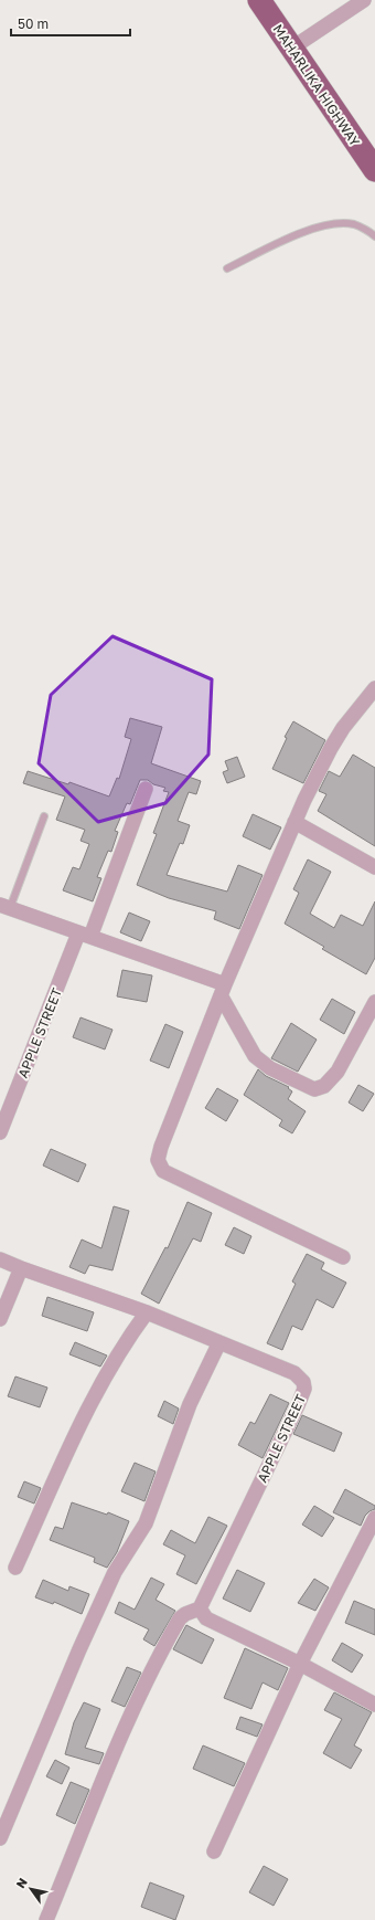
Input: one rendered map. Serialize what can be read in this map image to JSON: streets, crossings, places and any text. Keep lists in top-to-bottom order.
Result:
{
  "streets": {
    "highway": ["MAHARLIKA HIGHWAY"],
    "street": ["APPLE STREET"]
  },
  "scale_bar": "50 m",
  "north": "top left"
}
